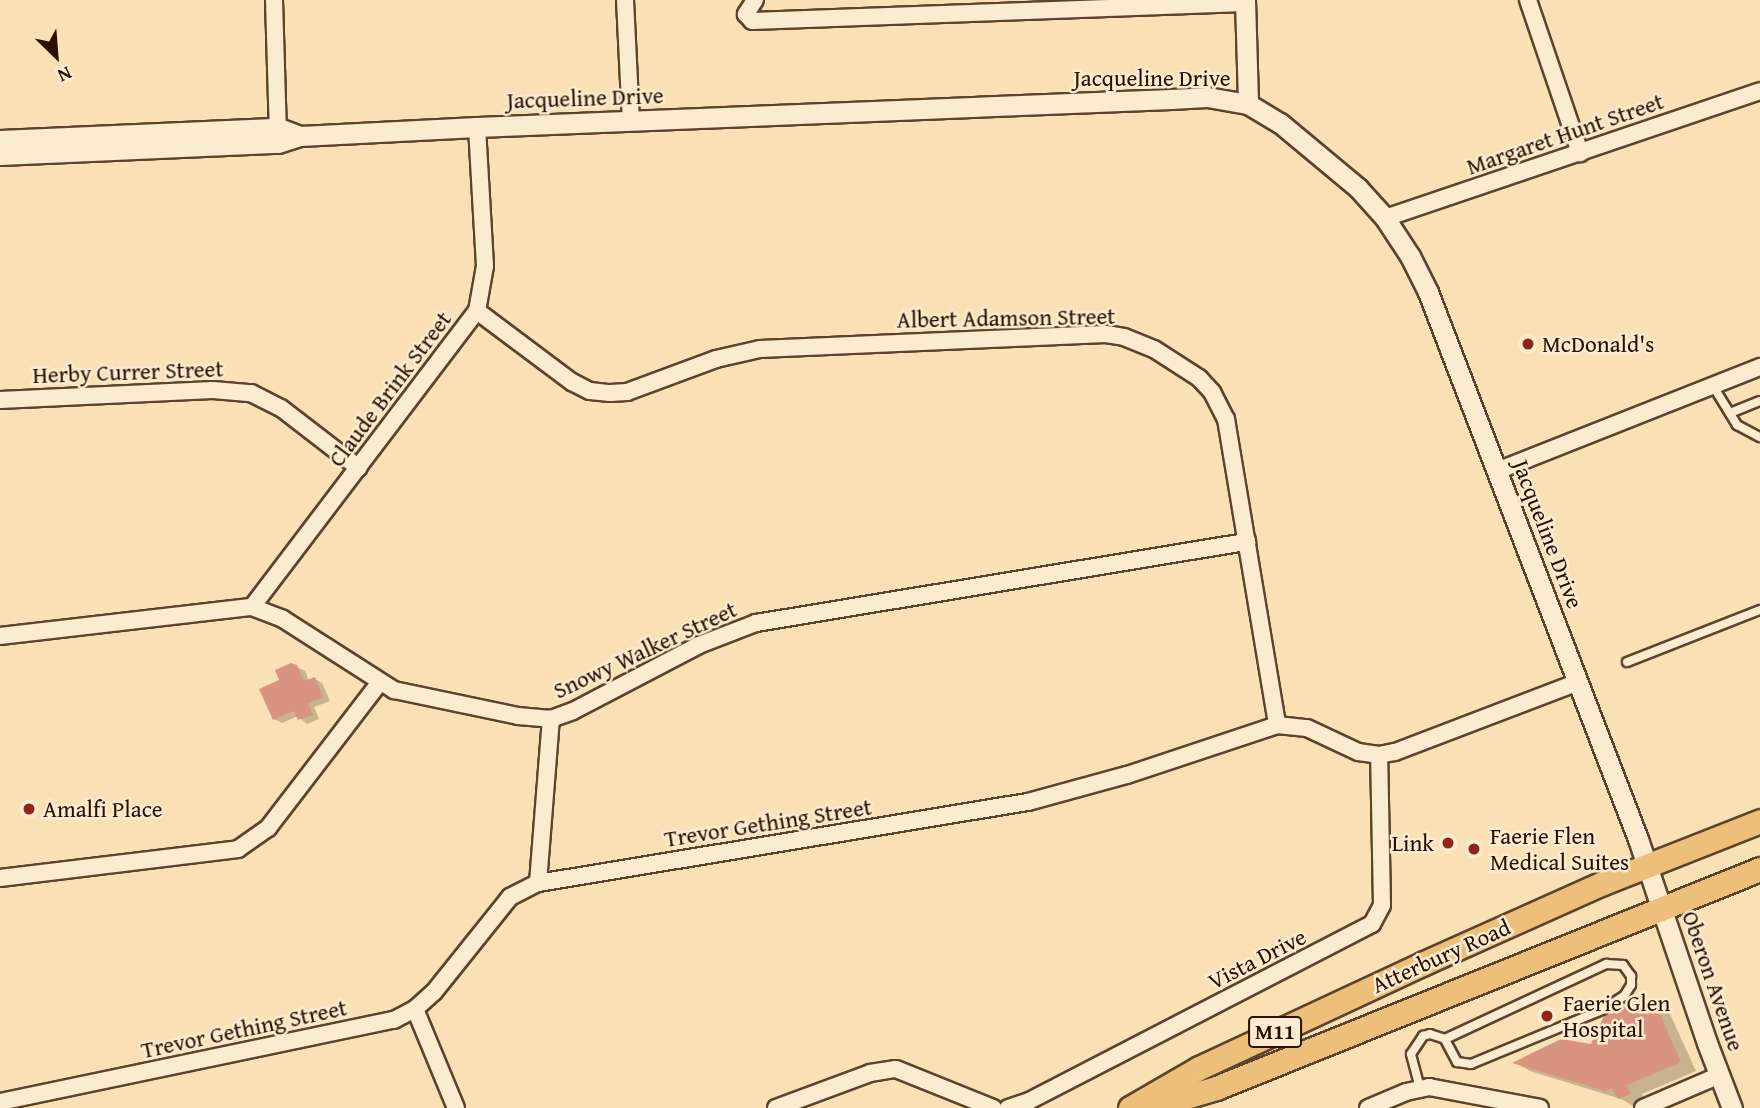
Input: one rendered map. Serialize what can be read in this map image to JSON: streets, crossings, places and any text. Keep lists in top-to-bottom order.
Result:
{
  "streets": {
    "main road": ["Atterbury Road", "M11"],
    "street": [
      "Jacqueline Drive",
      "Margaret Hunt Street",
      "Albert Adamson Street",
      "Herby Currer Street",
      "Claude Brink Street",
      "Snowy Walker Street",
      "Trevor Gething Street",
      "Vista Drive",
      "Oberon Avenue"
    ]
  },
  "crossings": [
    ["Jacqueline Drive", "Margaret Hunt Street"],
    ["Jacqueline Drive", "Claude Brink Street"],
    ["Jacqueline Drive", "Atterbury Road"],
    ["Jacqueline Drive", "Oberon Avenue"],
    ["Albert Adamson Street", "Claude Brink Street"],
    ["Albert Adamson Street", "Snowy Walker Street"],
    ["Albert Adamson Street", "Trevor Gething Street"],
    ["Herby Currer Street", "Claude Brink Street"],
    ["Claude Brink Street", "Snowy Walker Street"],
    ["Atterbury Road", "Oberon Avenue"]
  ],
  "places": [
    "McDonald's",
    "Amalfi Place",
    "Link",
    "Faerie Flen Medical Suites",
    "Faerie Glen Hospital"
  ],
  "north": "bottom right"
}
